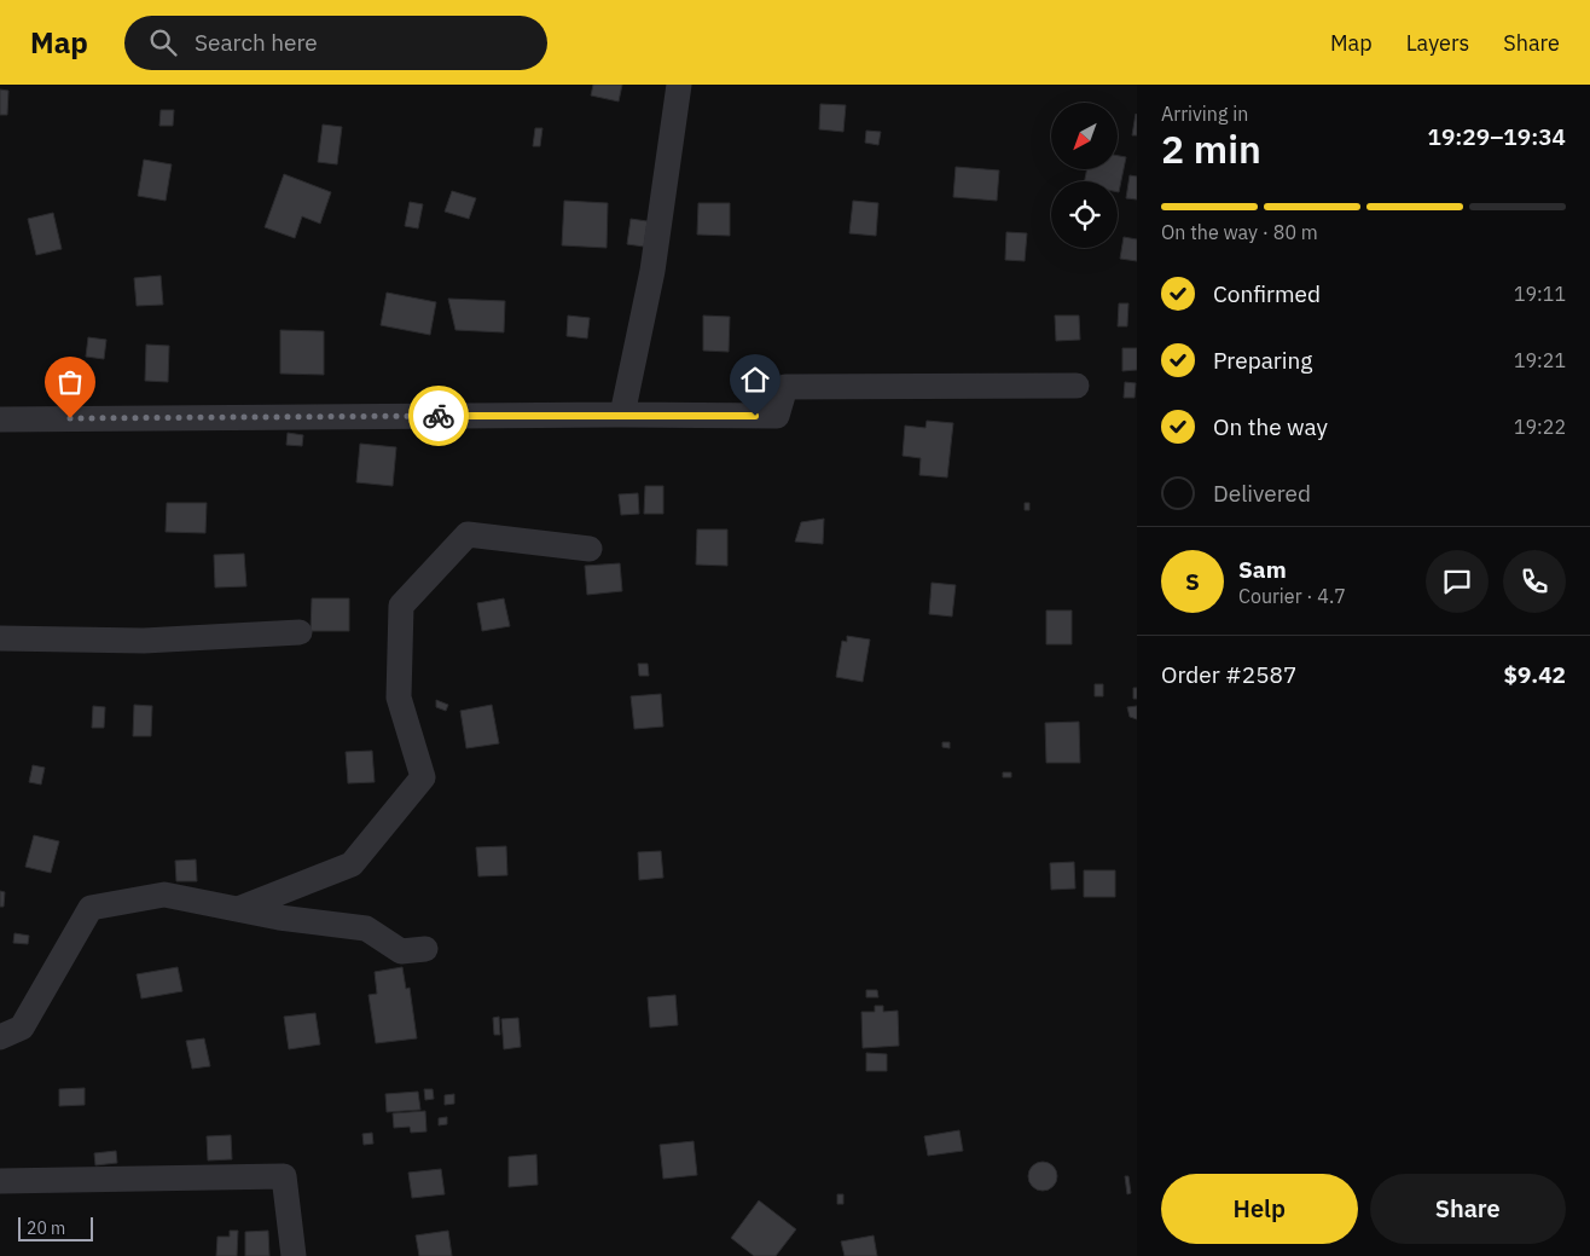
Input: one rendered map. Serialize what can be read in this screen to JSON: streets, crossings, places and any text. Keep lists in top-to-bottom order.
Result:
{
  "scale_bar": "20 m",
  "north": "bottom left",
  "page": {
    "header": "Map",
    "search": "Search here",
    "nav": ["Map", "Layers", "Share"],
    "heading": ["2 min", "Arriving in", "19:29–19:34"],
    "panel": [
      "Sam",
      "Courier · 4.7",
      "Order #2587",
      "$9.42"
    ],
    "bar": "On the way · 80 m",
    "list": [
      ["Confirmed", "19:11"],
      ["Preparing", "19:21"],
      ["On the way", "19:22"],
      "Delivered"
    ],
    "round": "S",
    "buttons": ["Help", "Share"],
    "scale": "20 m"
  }
}
